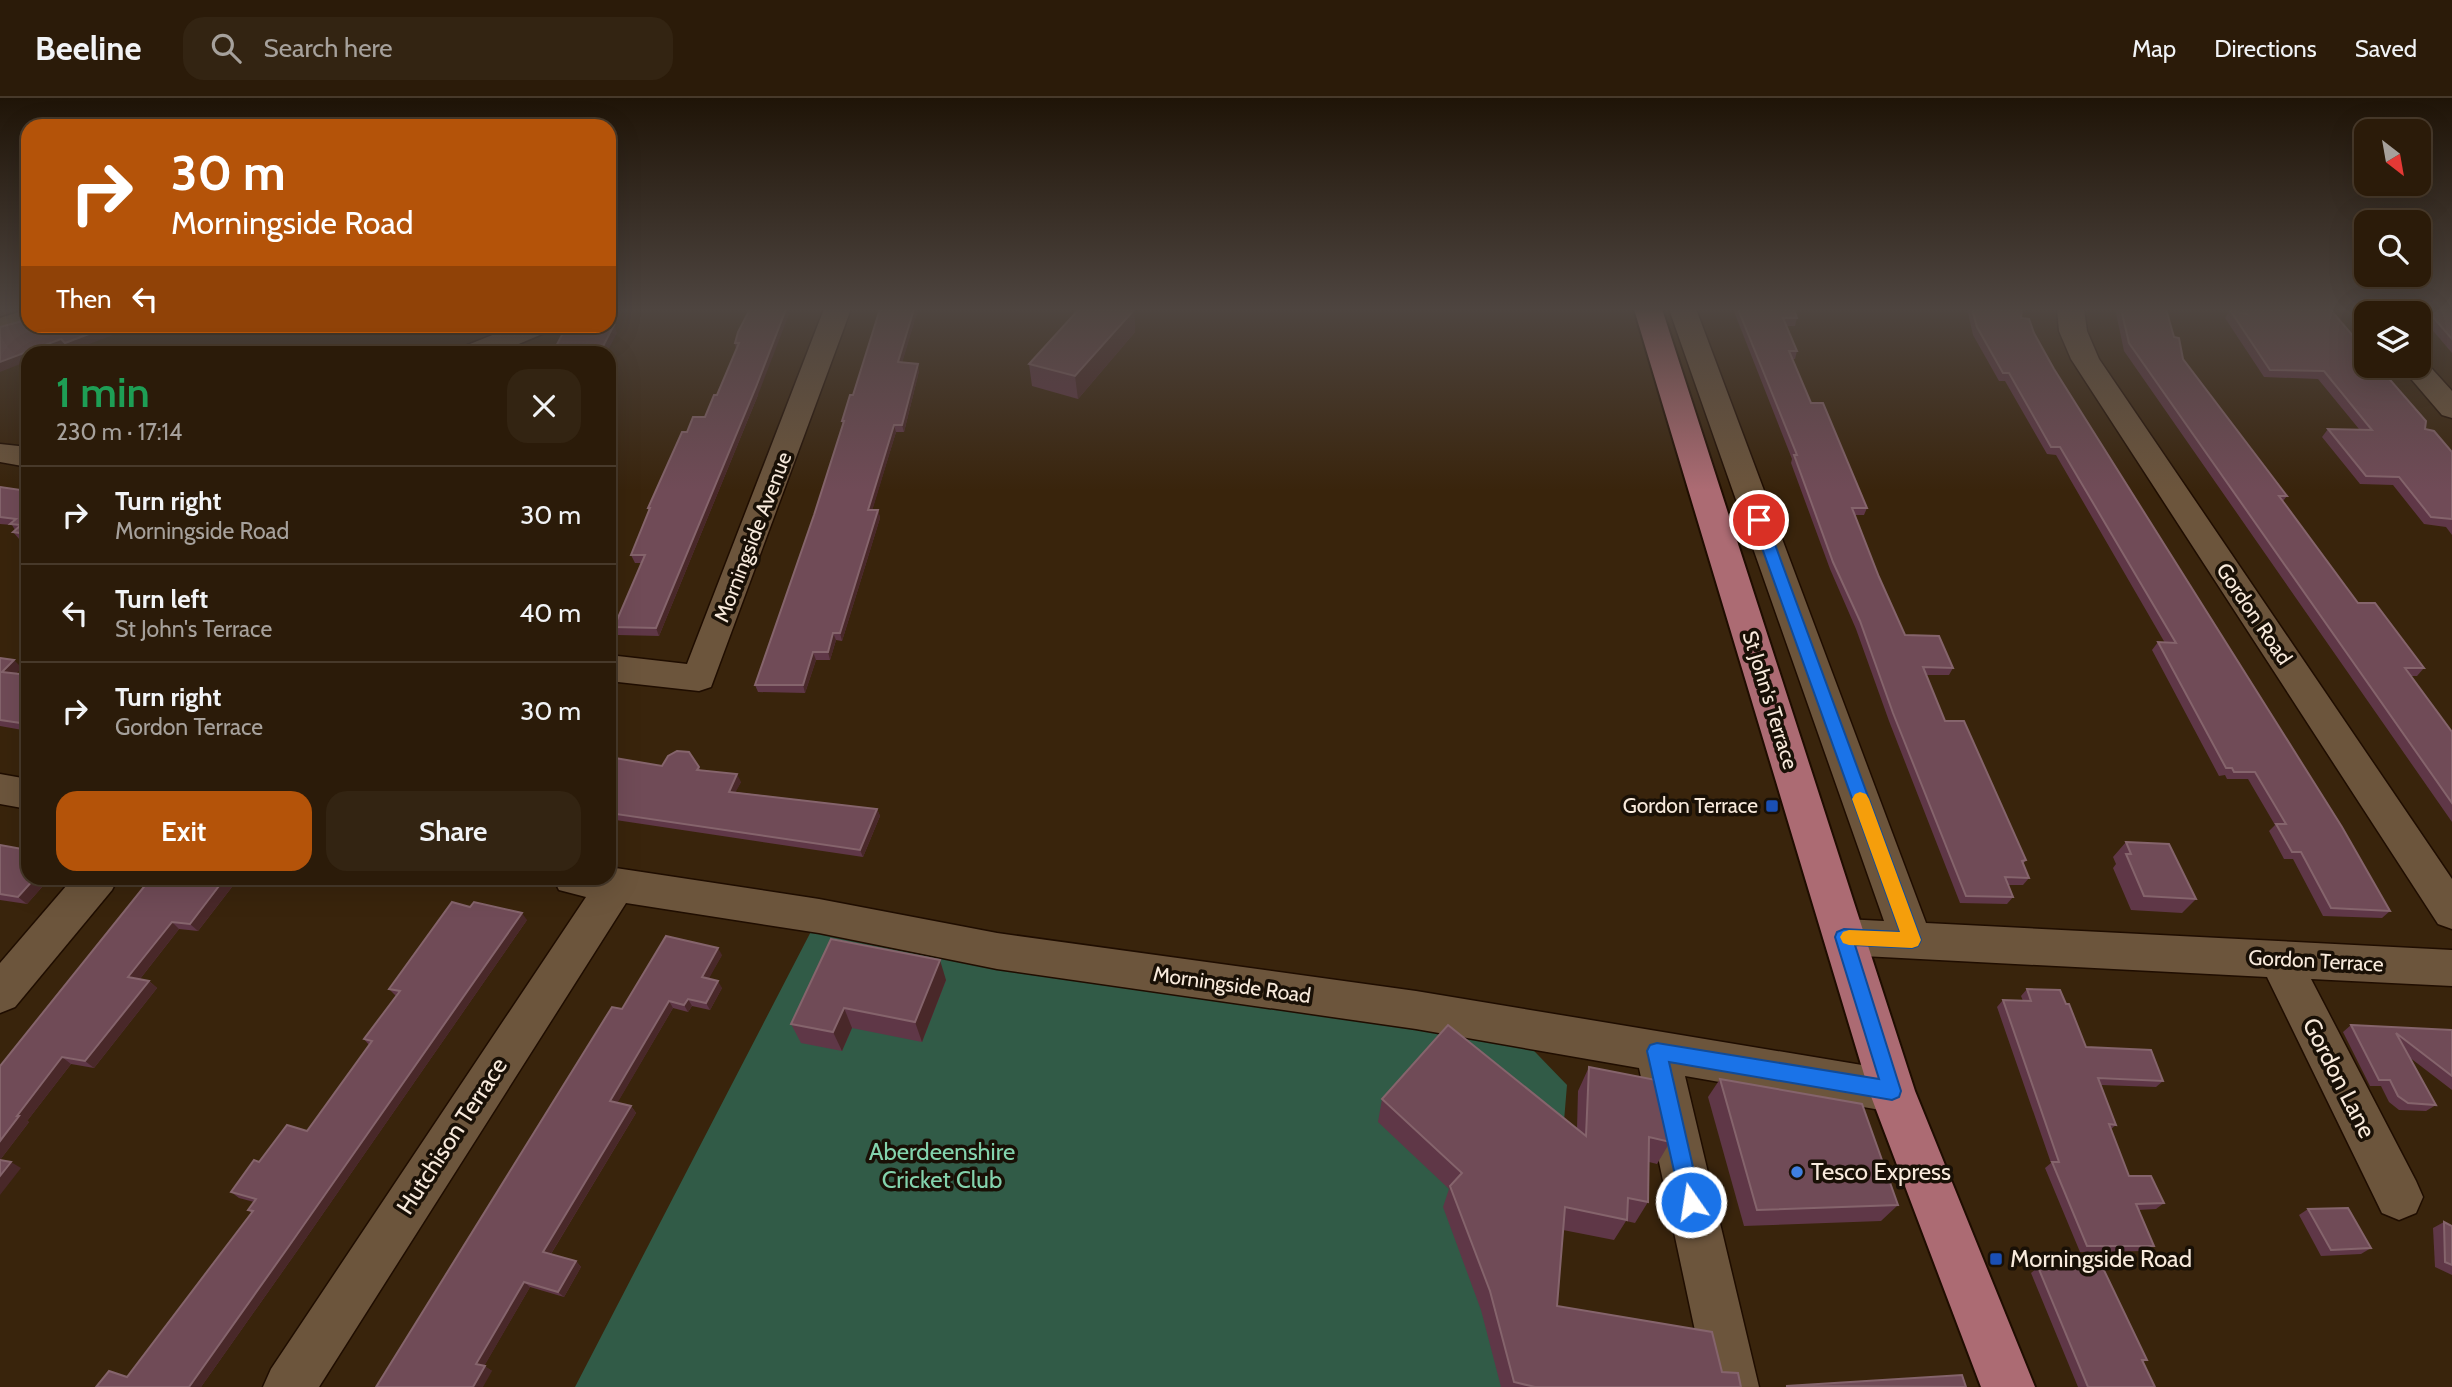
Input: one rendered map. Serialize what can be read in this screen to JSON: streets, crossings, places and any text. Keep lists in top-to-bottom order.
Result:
{
  "streets": {
    "main road": ["St John's Terrace"],
    "street": [
      "Morningside Avenue",
      "Gordon Road",
      "Gordon Terrace",
      "Morningside Road",
      "Gordon Lane",
      "Hutchison Terrace"
    ]
  },
  "crossings": [
    ["St John's Terrace", "Gordon Terrace"],
    ["St John's Terrace", "Morningside Road"],
    ["Gordon Terrace", "Gordon Lane"],
    ["Morningside Road", "Hutchison Terrace"]
  ],
  "parks": ["Aberdeenshire Cricket Club"],
  "places": {
    "transit": ["Gordon Terrace", "Morningside Road"],
    "other": ["Tesco Express"]
  },
  "north": "bottom right",
  "page": {
    "header": "Beeline",
    "search": "Search here",
    "nav": ["Map", "Directions", "Saved"],
    "turn": ["30 m", "Morningside Road"],
    "then": "Then",
    "heading": ["1 min", "230 m · 17:14"],
    "list": [
      {
        "name": "Turn right",
        "note": "Morningside Road",
        "value": "30 m"
      },
      {
        "name": "Turn left",
        "note": "St John's Terrace",
        "value": "40 m"
      },
      {
        "name": "Turn right",
        "note": "Gordon Terrace",
        "value": "30 m"
      }
    ],
    "buttons": ["Exit", "Share"]
  }
}
